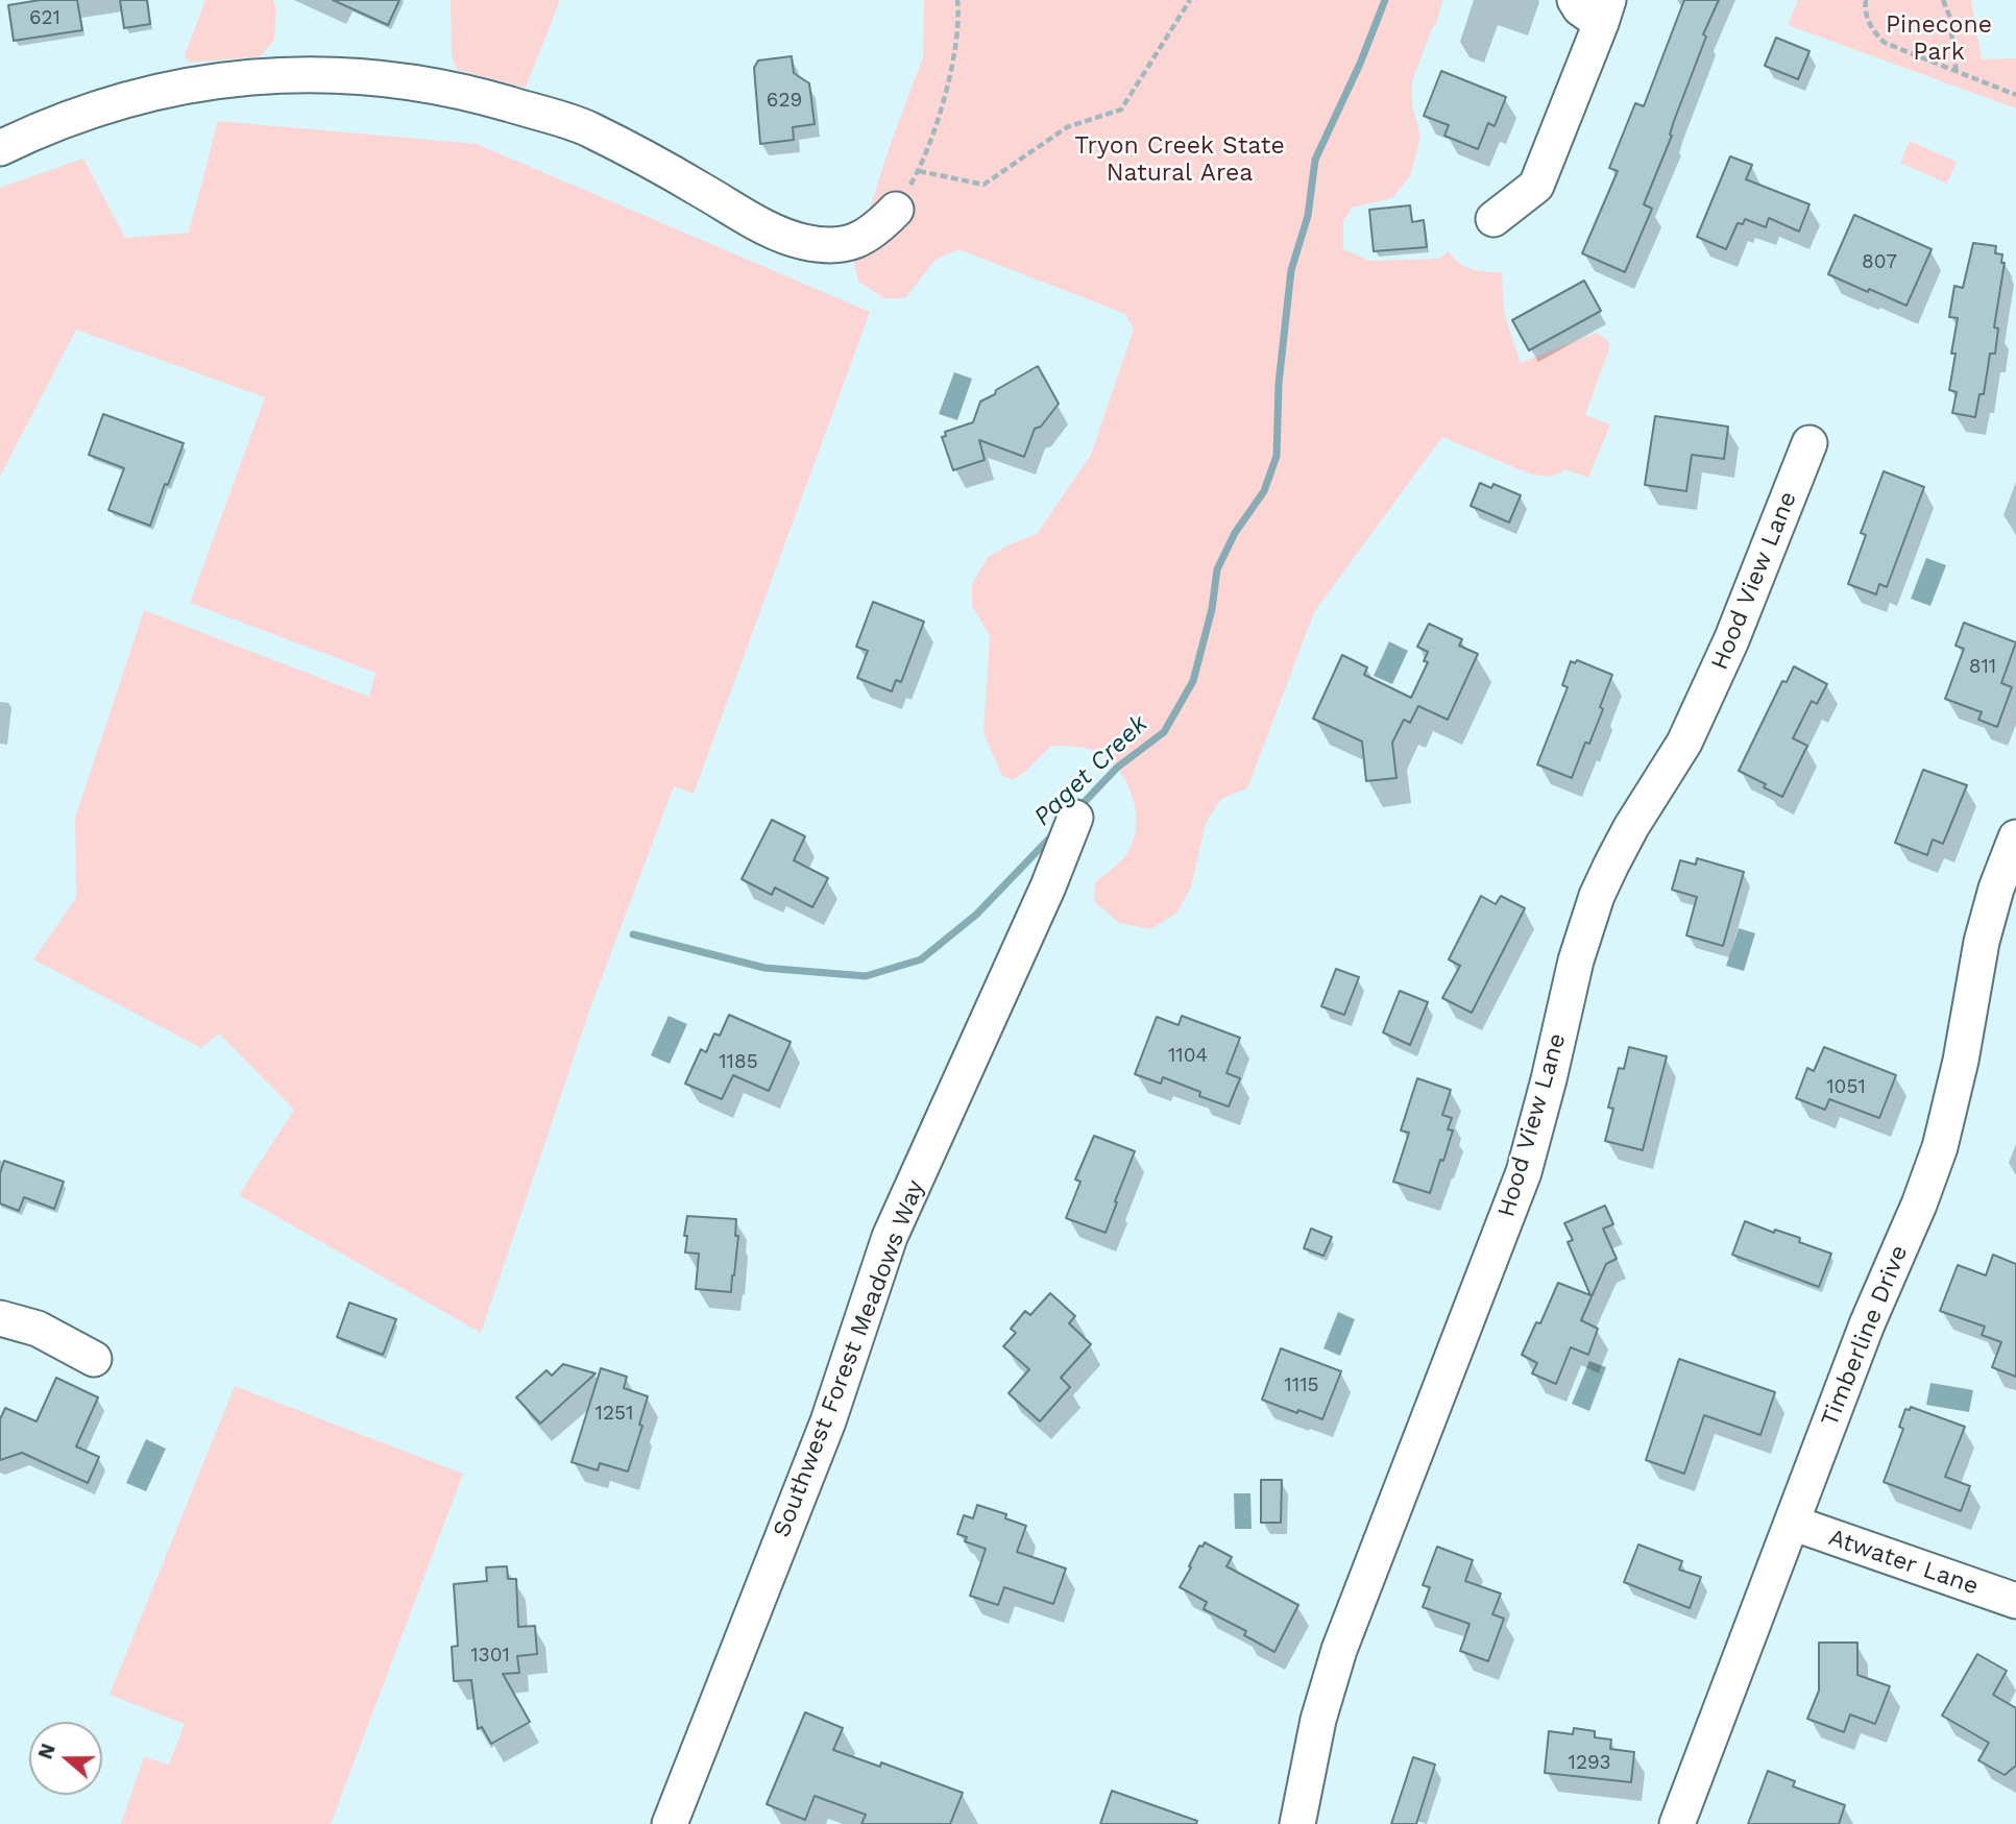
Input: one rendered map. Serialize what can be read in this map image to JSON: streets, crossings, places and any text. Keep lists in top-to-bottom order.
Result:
{
  "streets": {
    "street": [
      "Hood View Lane",
      "Timberline Drive",
      "Southwest Forest Meadows Way",
      "Atwater Lane"
    ]
  },
  "crossings": [
    ["Timberline Drive", "Atwater Lane"]
  ],
  "water": ["Paget Creek"],
  "parks": ["Pinecone Park", "Tryon Creek State Natural Area"],
  "house_numbers": [
    "621",
    "629",
    "807",
    "811",
    "1104",
    "1185",
    "1051",
    "1115",
    "1251",
    "1301",
    "1293"
  ],
  "north": "left"
}
